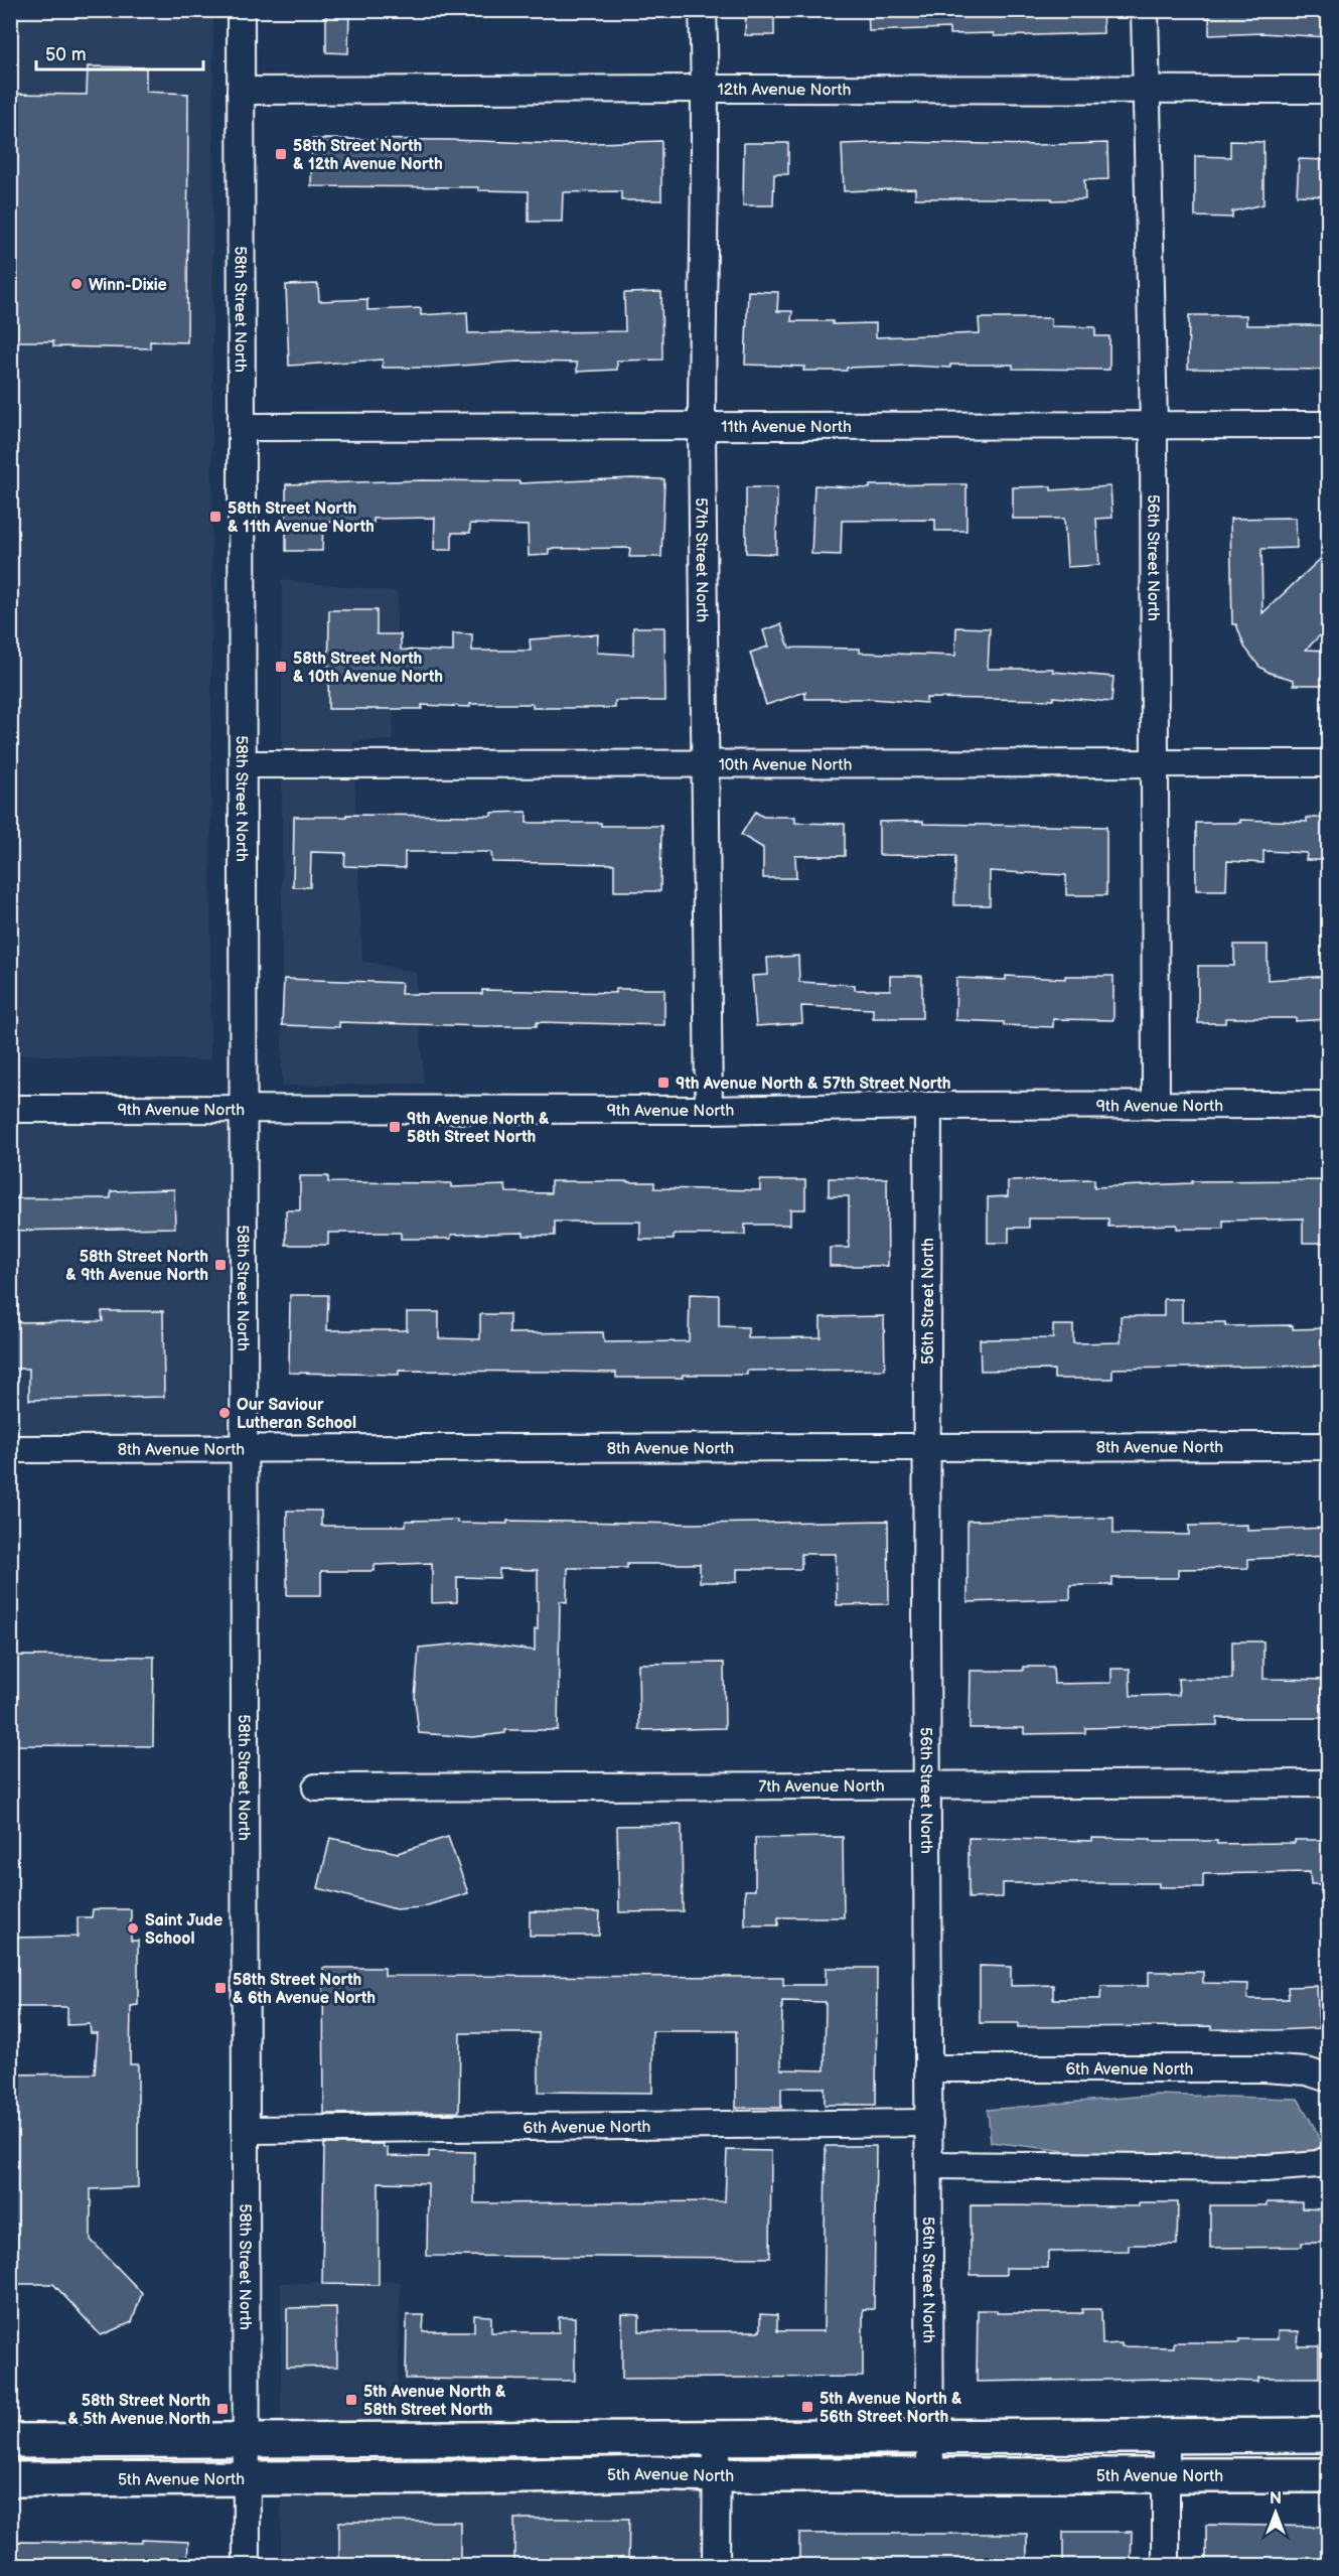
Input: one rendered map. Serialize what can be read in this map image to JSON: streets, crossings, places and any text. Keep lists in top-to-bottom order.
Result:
{
  "streets": {
    "main road": ["5th Avenue North"],
    "street": [
      "12th Avenue North",
      "58th Street North",
      "11th Avenue North",
      "56th Street North",
      "57th Street North",
      "10th Avenue North",
      "9th Avenue North",
      "8th Avenue North",
      "7th Avenue North",
      "6th Avenue North"
    ]
  },
  "crossings": [
    ["12th Avenue North", "58th Street North"],
    ["12th Avenue North", "56th Street North"],
    ["12th Avenue North", "57th Street North"],
    ["58th Street North", "11th Avenue North"],
    ["58th Street North", "10th Avenue North"],
    ["58th Street North", "9th Avenue North"],
    ["58th Street North", "8th Avenue North"],
    ["58th Street North", "6th Avenue North"],
    ["58th Street North", "5th Avenue North"],
    ["11th Avenue North", "56th Street North"],
    ["11th Avenue North", "57th Street North"],
    ["56th Street North", "10th Avenue North"],
    ["56th Street North", "9th Avenue North"],
    ["56th Street North", "8th Avenue North"],
    ["56th Street North", "7th Avenue North"],
    ["56th Street North", "6th Avenue North"],
    ["56th Street North", "5th Avenue North"],
    ["57th Street North", "10th Avenue North"],
    ["57th Street North", "9th Avenue North"]
  ],
  "places": {
    "transit": [
      "58th Street North & 12th Avenue North",
      "58th Street North & 11th Avenue North",
      "58th Street North & 10th Avenue North",
      "9th Avenue North & 57th Street North",
      "9th Avenue North & 58th Street North",
      "58th Street North & 9th Avenue North",
      "58th Street North & 6th Avenue North",
      "5th Avenue North & 58th Street North",
      "5th Avenue North & 56th Street North",
      "58th Street North & 5th Avenue North"
    ],
    "other": ["Winn-Dixie", "Our Saviour Lutheran School", "Saint Jude School"]
  },
  "scale_bar": "50 m",
  "north": "top"
}
